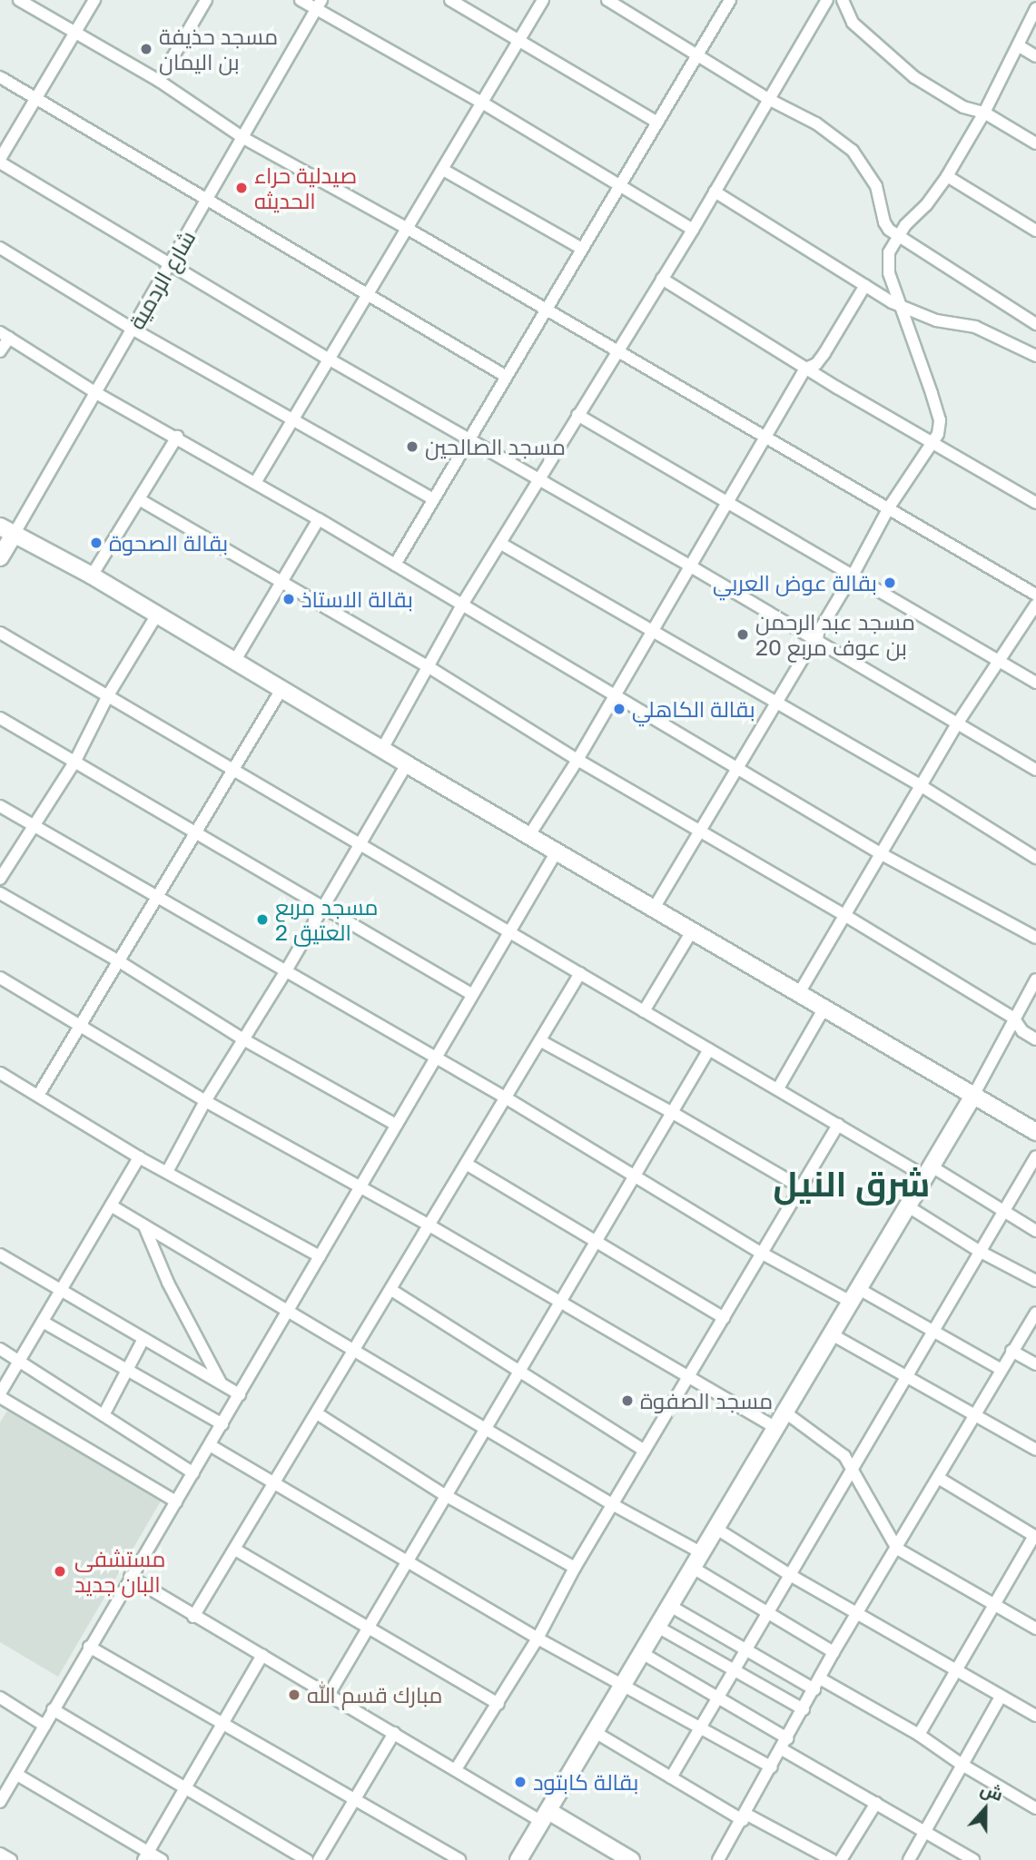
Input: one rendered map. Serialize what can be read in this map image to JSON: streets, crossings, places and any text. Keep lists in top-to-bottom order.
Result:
{
  "streets": {
    "street": ["شارع الردمية"]
  },
  "districts": ["شرق النيل"],
  "places": [
    "مسجد حذيفة بن اليمان",
    "صيدلية حراء الحديثه",
    "مسجد الصالحين",
    "بقالة الصحوة",
    "بقالة عوض العربي",
    "بقالة الاستاذ",
    "مسجد عبد الرحمن بن عوف مربع 20",
    "بقالة الكاهلي",
    "مسجد مربع 2 العتيق",
    "مسجد الصفوة",
    "مستشفى البان جديد",
    "مبارك قسم الله",
    "بقالة كابتود"
  ],
  "north": "top"
}
